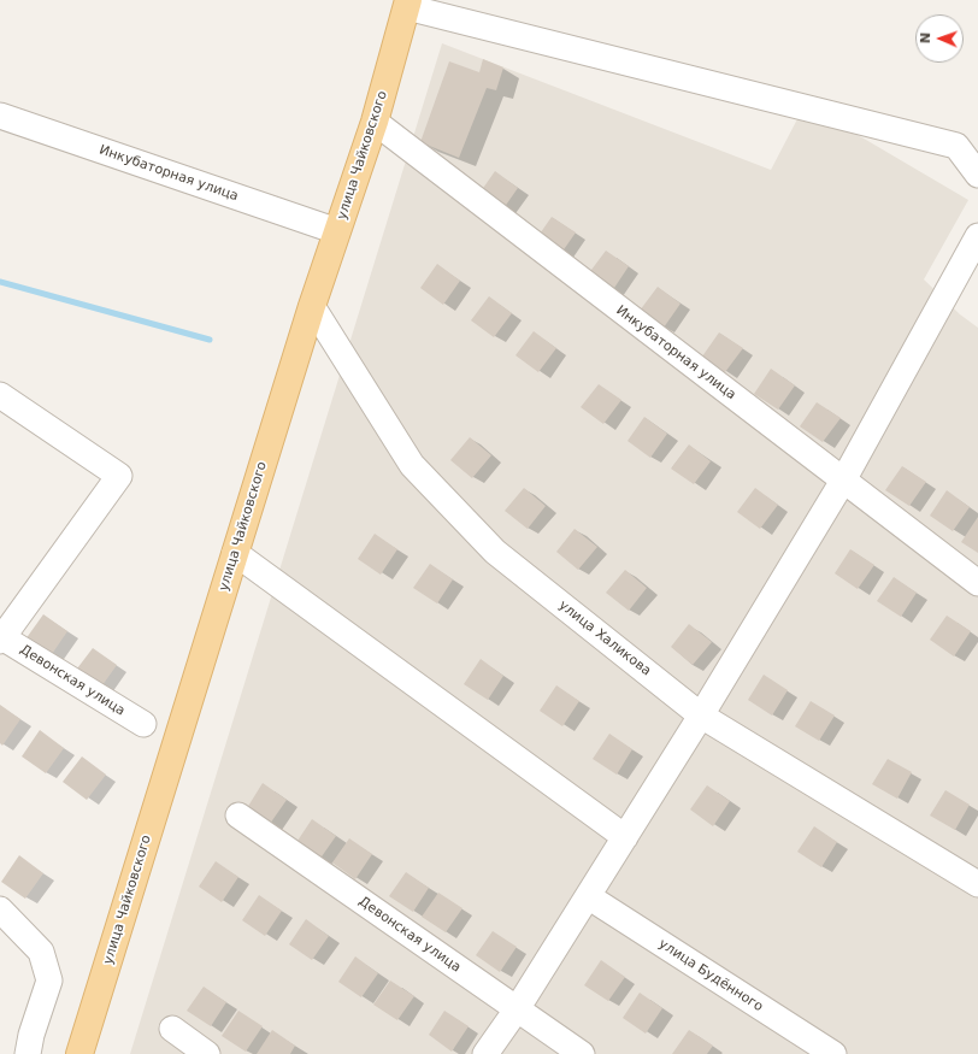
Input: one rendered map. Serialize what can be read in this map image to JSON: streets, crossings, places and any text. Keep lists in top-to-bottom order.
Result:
{
  "streets": {
    "main road": ["улица Чайковского"],
    "street": [
      "Инкубаторная улица",
      "улица Халикова",
      "Девонская улица",
      "улица Будённого"
    ]
  },
  "crossings": [
    ["улица Чайковского", "Инкубаторная улица"],
    ["улица Чайковского", "улица Халикова"]
  ],
  "north": "left"
}
